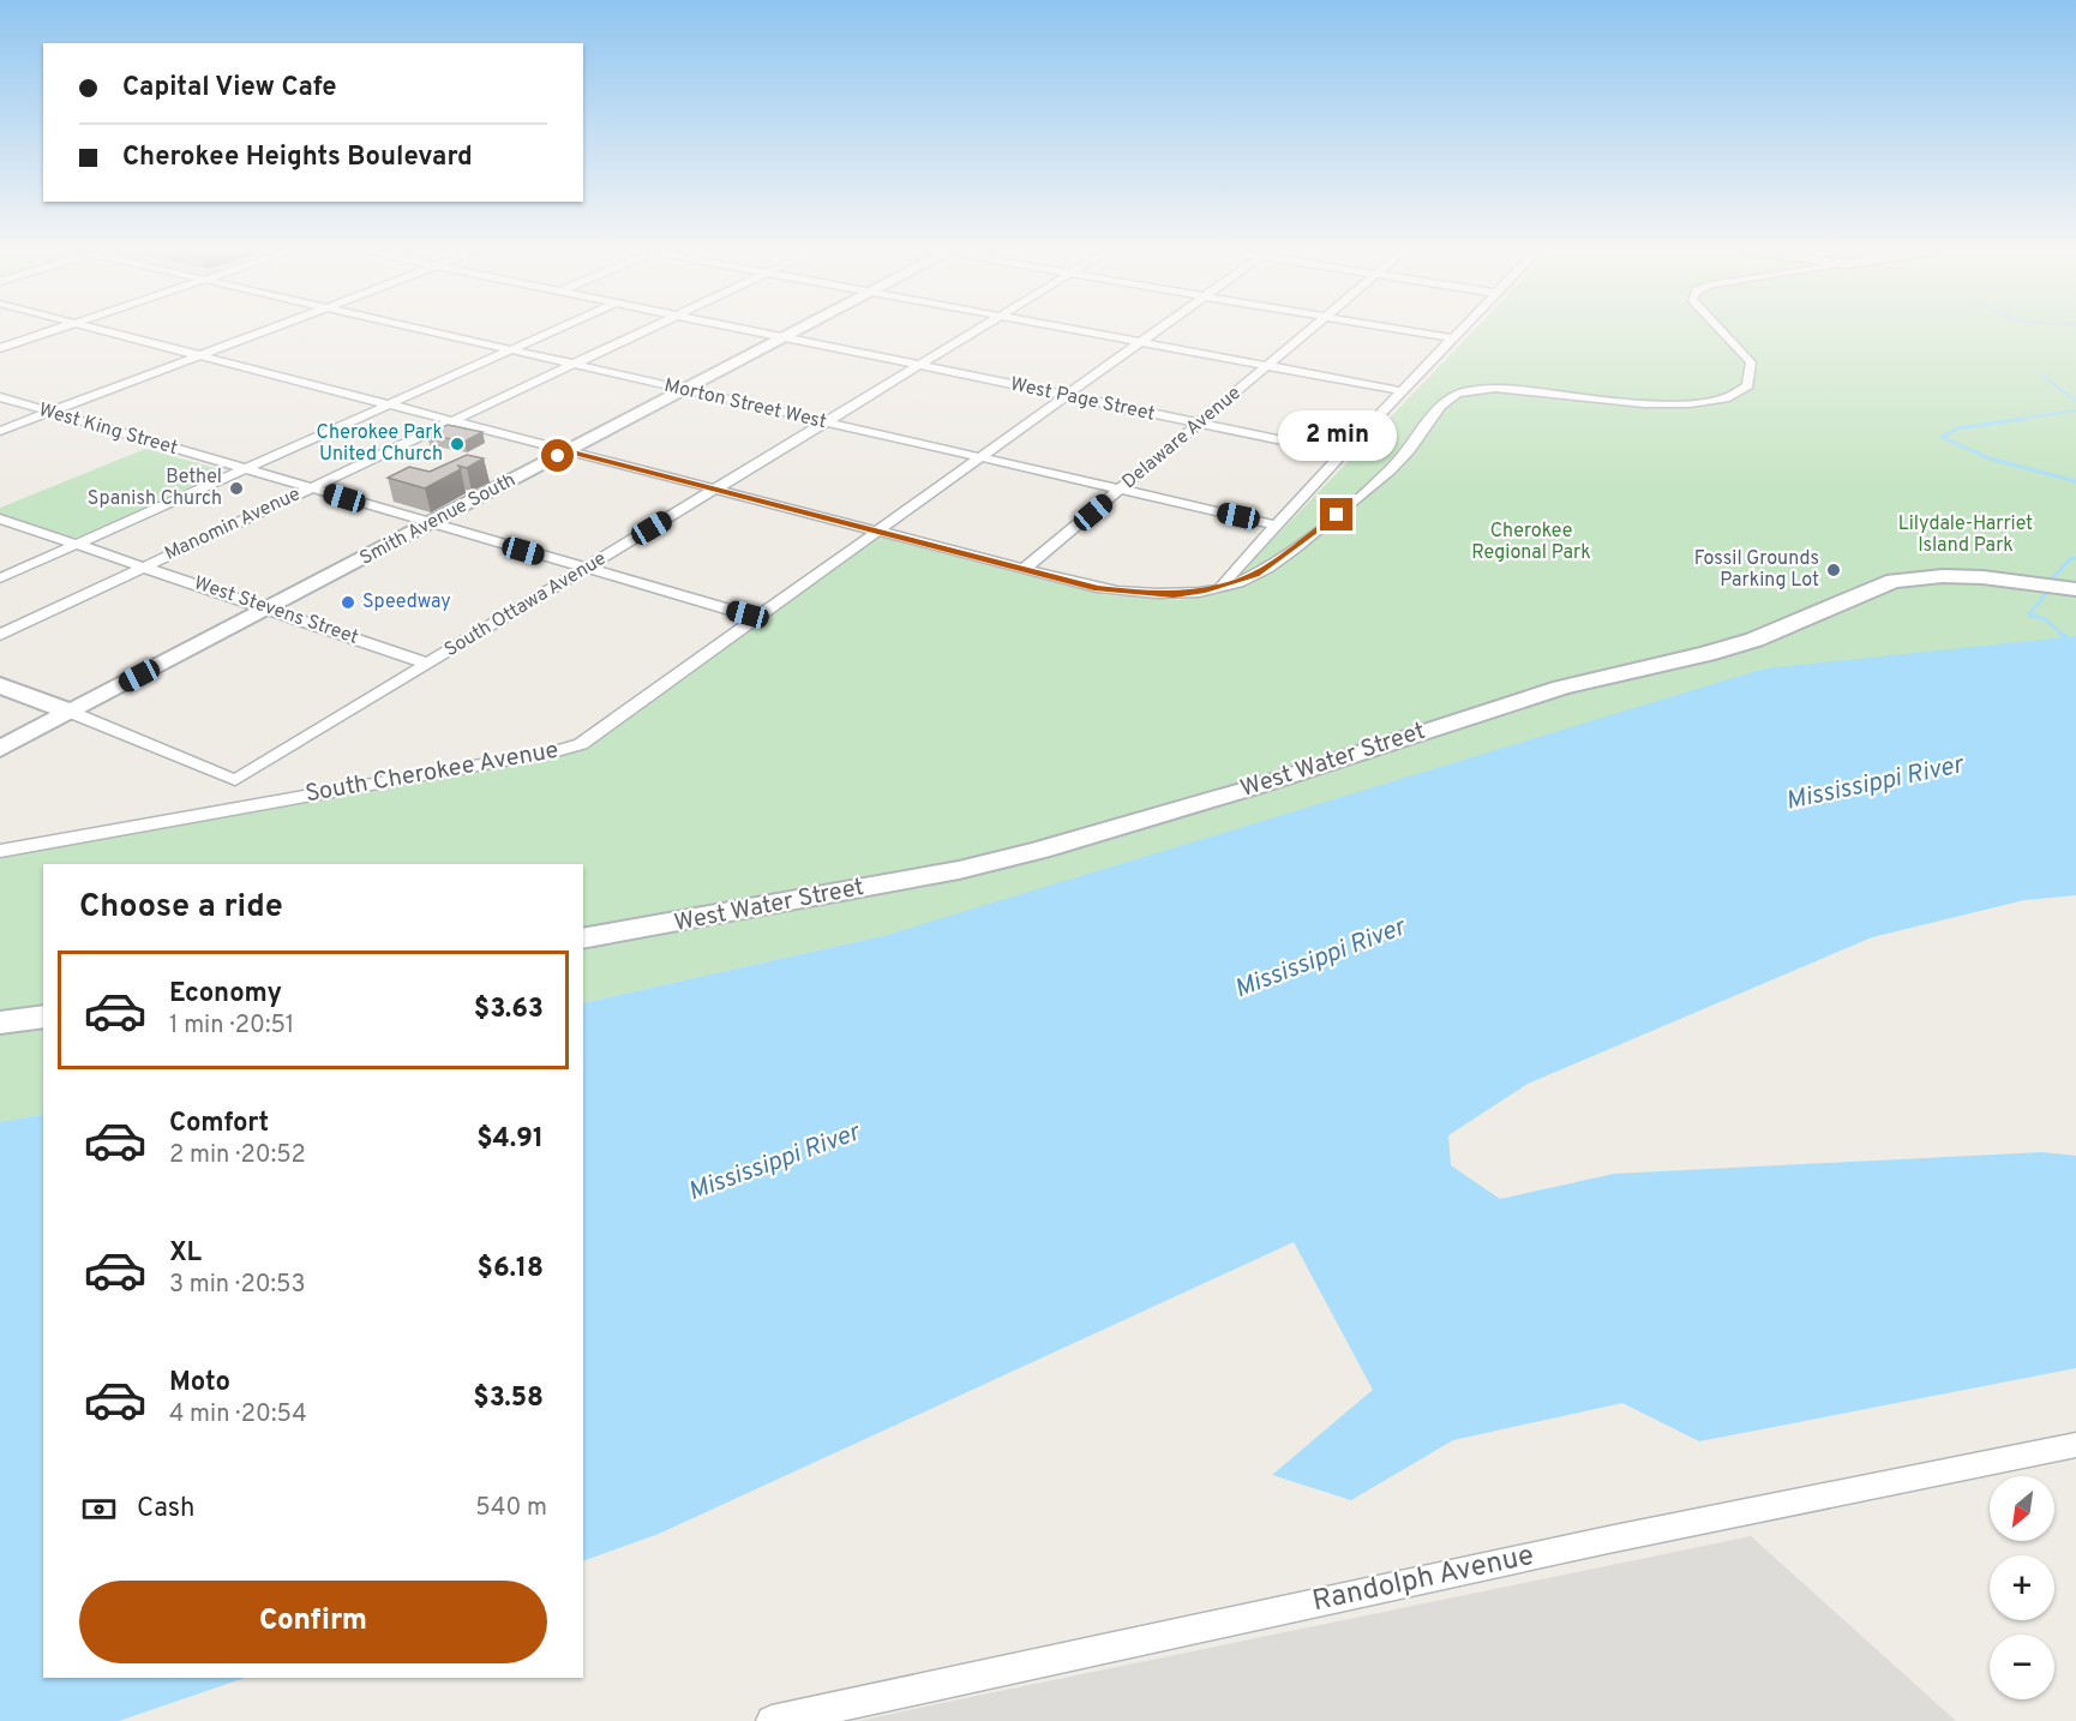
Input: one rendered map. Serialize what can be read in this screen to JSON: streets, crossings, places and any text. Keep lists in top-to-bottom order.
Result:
{
  "streets": {
    "street": [
      "West Page Street",
      "Morton Street West",
      "West King Street",
      "Delaware Avenue",
      "Smith Avenue South",
      "Manomin Avenue",
      "South Ottawa Avenue",
      "West Stevens Street",
      "West Water Street",
      "South Cherokee Avenue",
      "Randolph Avenue"
    ]
  },
  "crossings": [
    ["West Page Street", "Delaware Avenue"],
    ["West Page Street", "Smith Avenue South"],
    ["West Page Street", "South Ottawa Avenue"],
    ["West Page Street", "South Cherokee Avenue"],
    ["Morton Street West", "Delaware Avenue"],
    ["Morton Street West", "Smith Avenue South"],
    ["Morton Street West", "Manomin Avenue"],
    ["Morton Street West", "South Ottawa Avenue"],
    ["Morton Street West", "South Cherokee Avenue"],
    ["West King Street", "Smith Avenue South"],
    ["West King Street", "Manomin Avenue"],
    ["West King Street", "South Ottawa Avenue"],
    ["West King Street", "South Cherokee Avenue"],
    ["Smith Avenue South", "West Stevens Street"],
    ["Manomin Avenue", "West Stevens Street"],
    ["South Ottawa Avenue", "West Stevens Street"]
  ],
  "water": ["Mississippi River"],
  "parks": ["Lilydale-Harriet Island Park", "Cherokee Regional Park"],
  "places": [
    "Cherokee Park United Church",
    "Bethel Spanish Church",
    "Fossil Grounds Parking Lot",
    "Speedway"
  ],
  "north": "bottom left",
  "page": {
    "banner": ["Capital View Cafe", "Cherokee Heights Boulevard"],
    "bubble": "2 min",
    "heading": "Choose a ride",
    "list": [
      {
        "name": "Economy",
        "note": "1 min · 20:51",
        "value": "$3.63"
      },
      {
        "name": "Comfort",
        "note": "2 min · 20:52",
        "value": "$4.91"
      },
      {
        "name": "XL",
        "note": "3 min · 20:53",
        "value": "$6.18"
      },
      {
        "name": "Moto",
        "note": "4 min · 20:54",
        "value": "$3.58"
      }
    ],
    "pay": ["Cash", "540 m"],
    "map_buttons": ["+", "−"],
    "buttons": "Confirm"
  }
}
